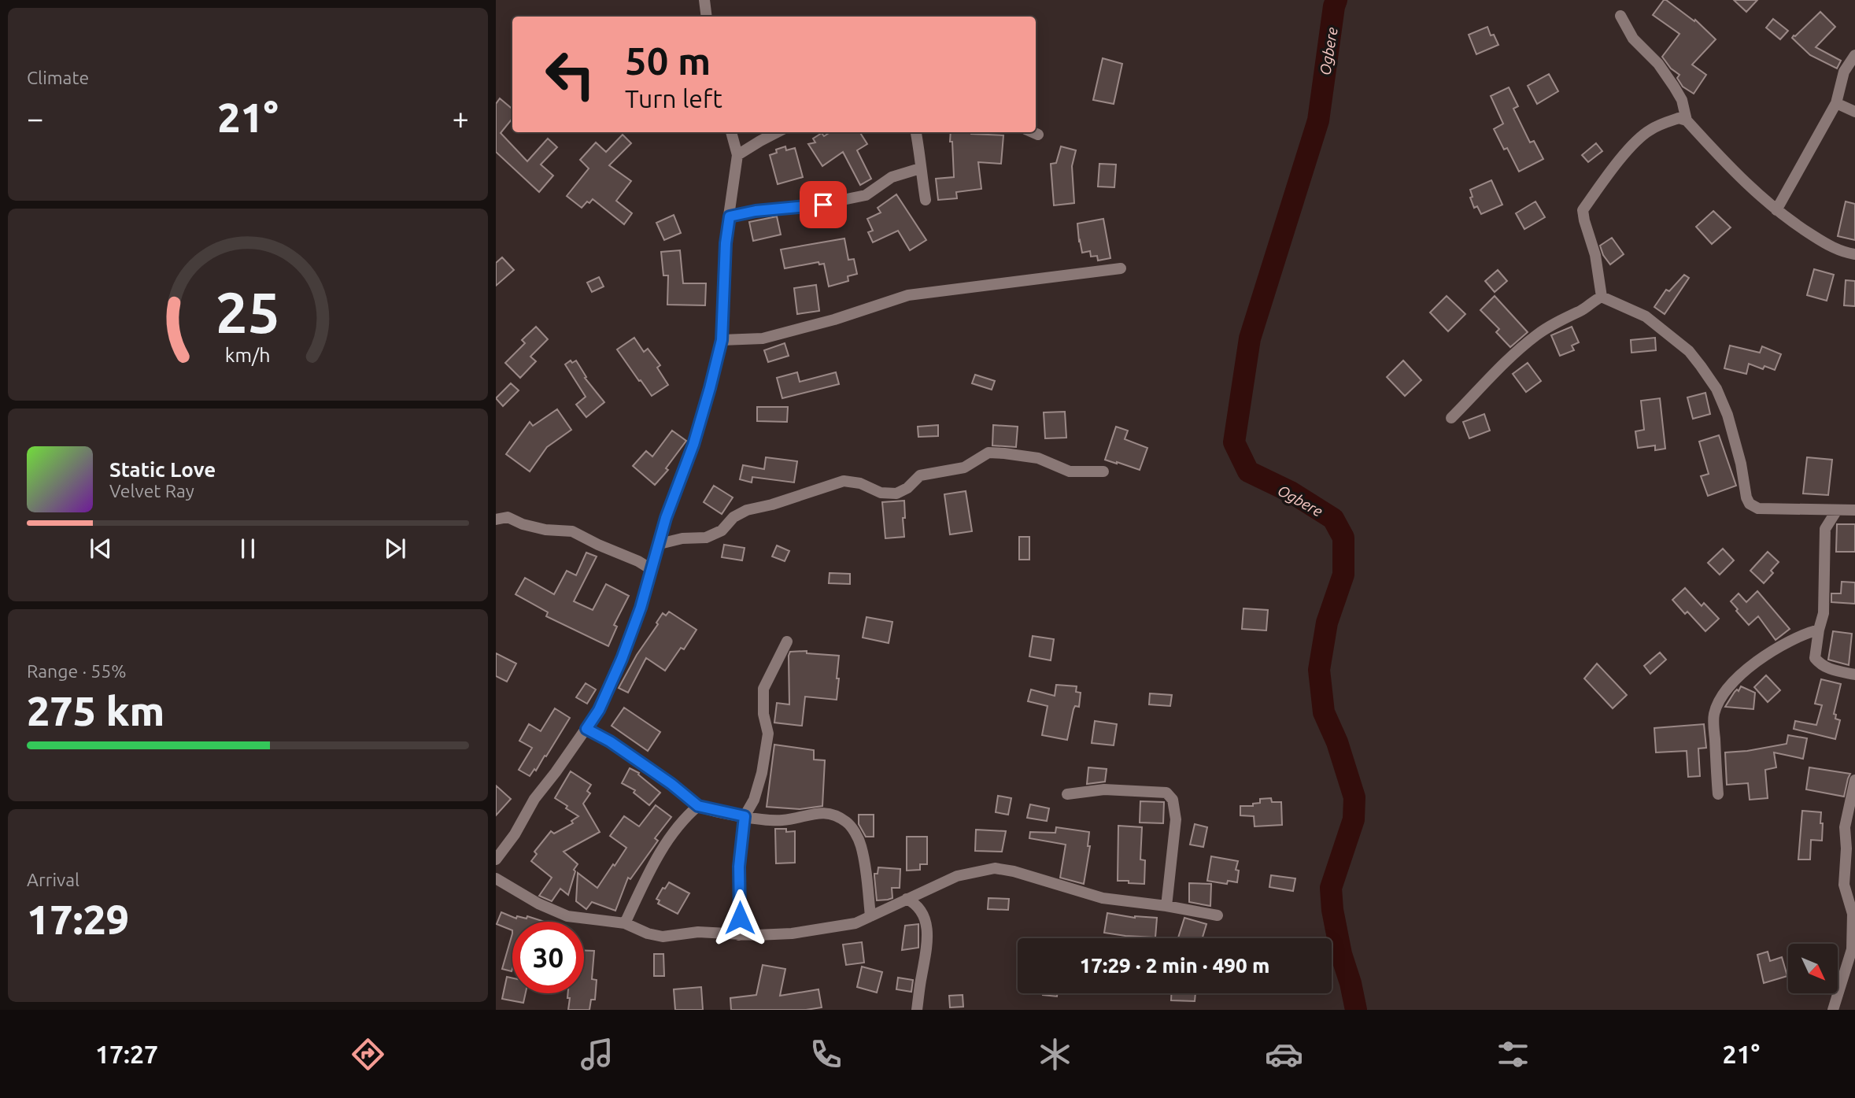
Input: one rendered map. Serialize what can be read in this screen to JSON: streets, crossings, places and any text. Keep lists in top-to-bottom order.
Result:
{
  "water": ["Ogbere"],
  "north": "bottom right",
  "page": {
    "tile": [
      "Climate",
      ["Range · 55%", "275 km"],
      ["Arrival", "17:29"]
    ],
    "turn": ["50 m", "Turn left"],
    "heat": ["−", "21°", "+"],
    "song": ["Static Love", "Velvet Ray"],
    "limit": "30",
    "trip": "17:29 · 2 min · 490 m",
    "tabs": ["17:27", "21°"],
    "gauge": ["25", "km/h"]
  }
}
